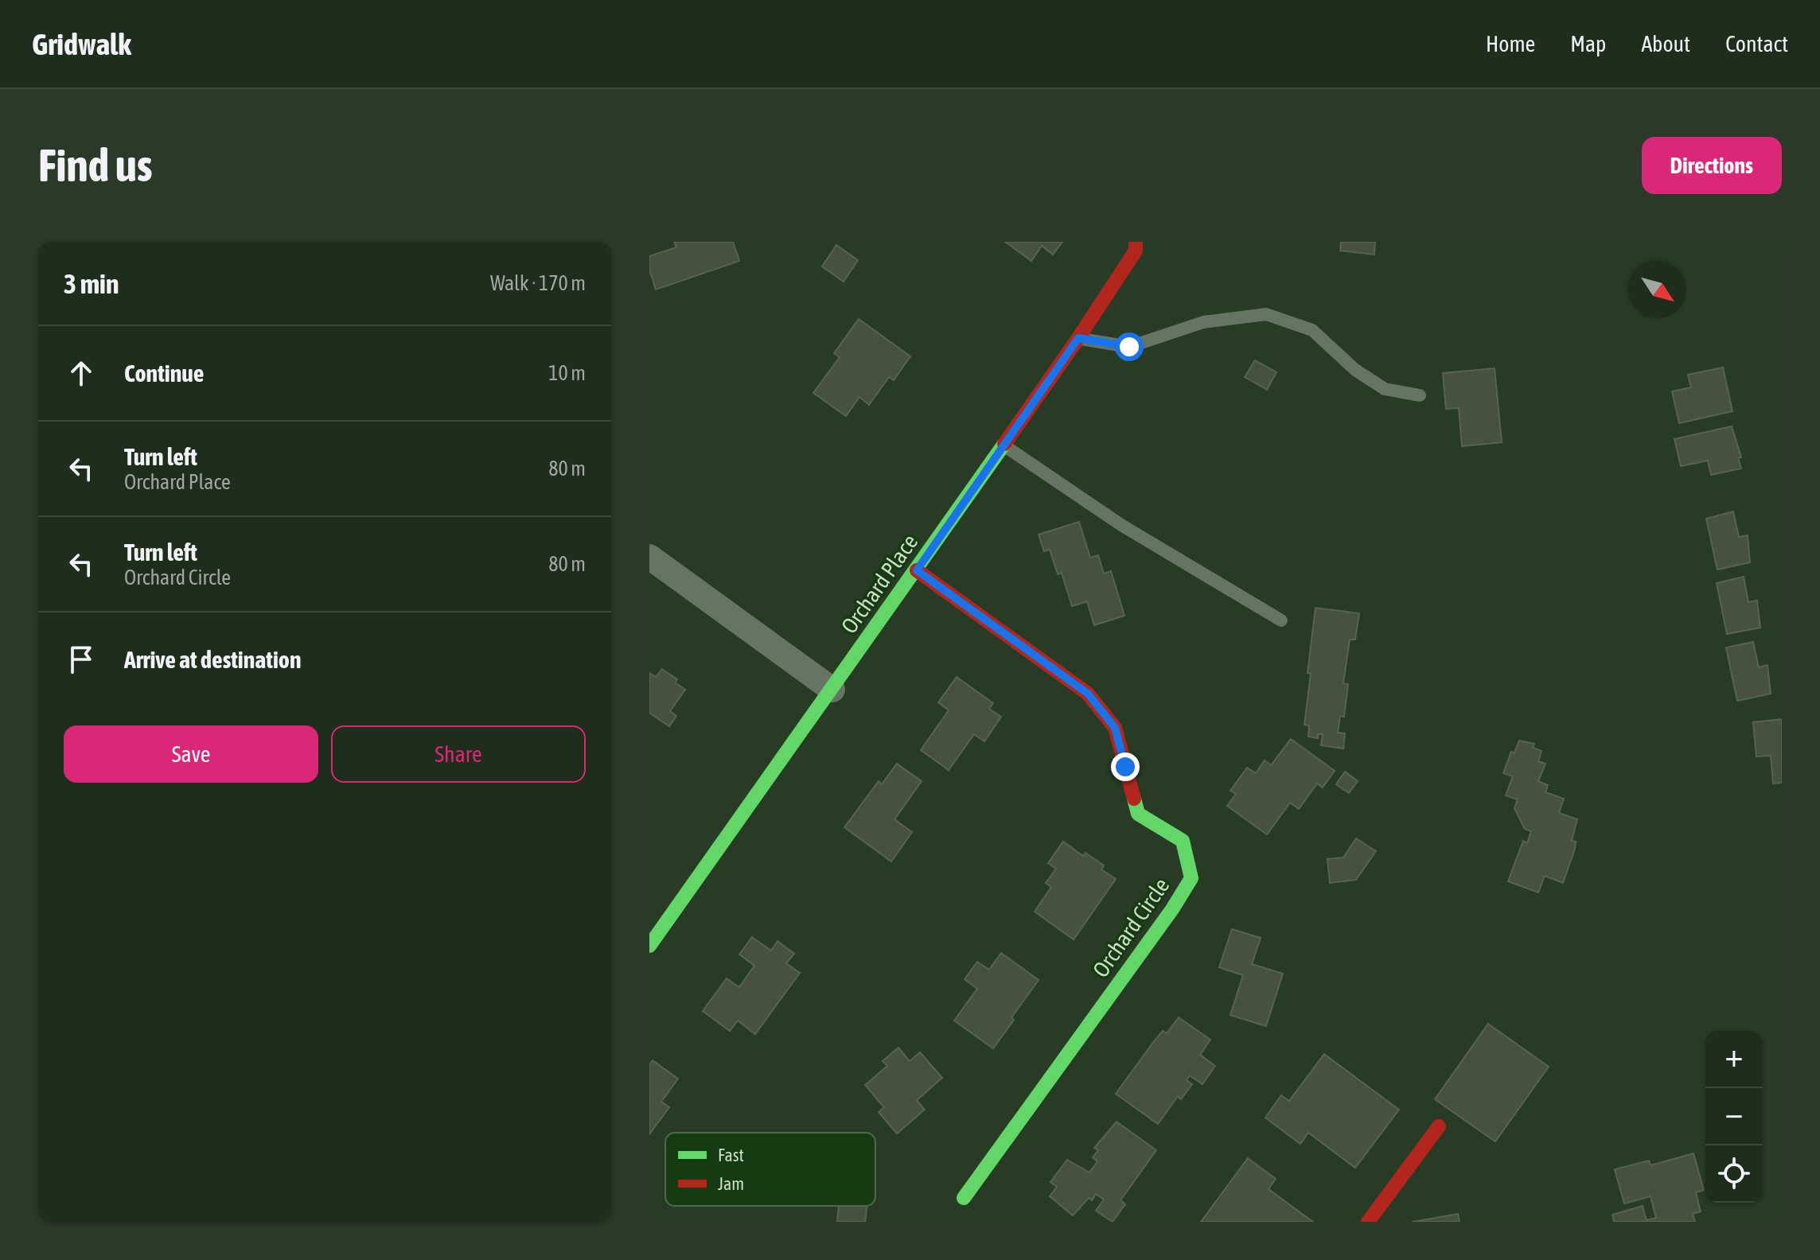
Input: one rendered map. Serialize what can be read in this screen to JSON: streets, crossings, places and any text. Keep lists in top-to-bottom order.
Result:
{
  "streets": {
    "street": ["Orchard Place", "Orchard Circle"]
  },
  "crossings": [
    ["Orchard Place", "Orchard Circle"]
  ],
  "legend": ["Fast", "Jam"],
  "north": "bottom right",
  "page": {
    "header": "Gridwalk",
    "nav": [
      "Home",
      "Map",
      "About",
      "Contact"
    ],
    "buttons": [
      "Directions",
      ["Save", "Share"]
    ],
    "title": "Find us",
    "heading": ["3 min", "Walk · 170 m"],
    "list": [
      ["Continue", "10 m"],
      ["Turn left", "Orchard Place", "80 m"],
      ["Turn left", "Orchard Circle", "80 m"],
      "Arrive at destination"
    ],
    "map_buttons": ["+", "−"]
  }
}
